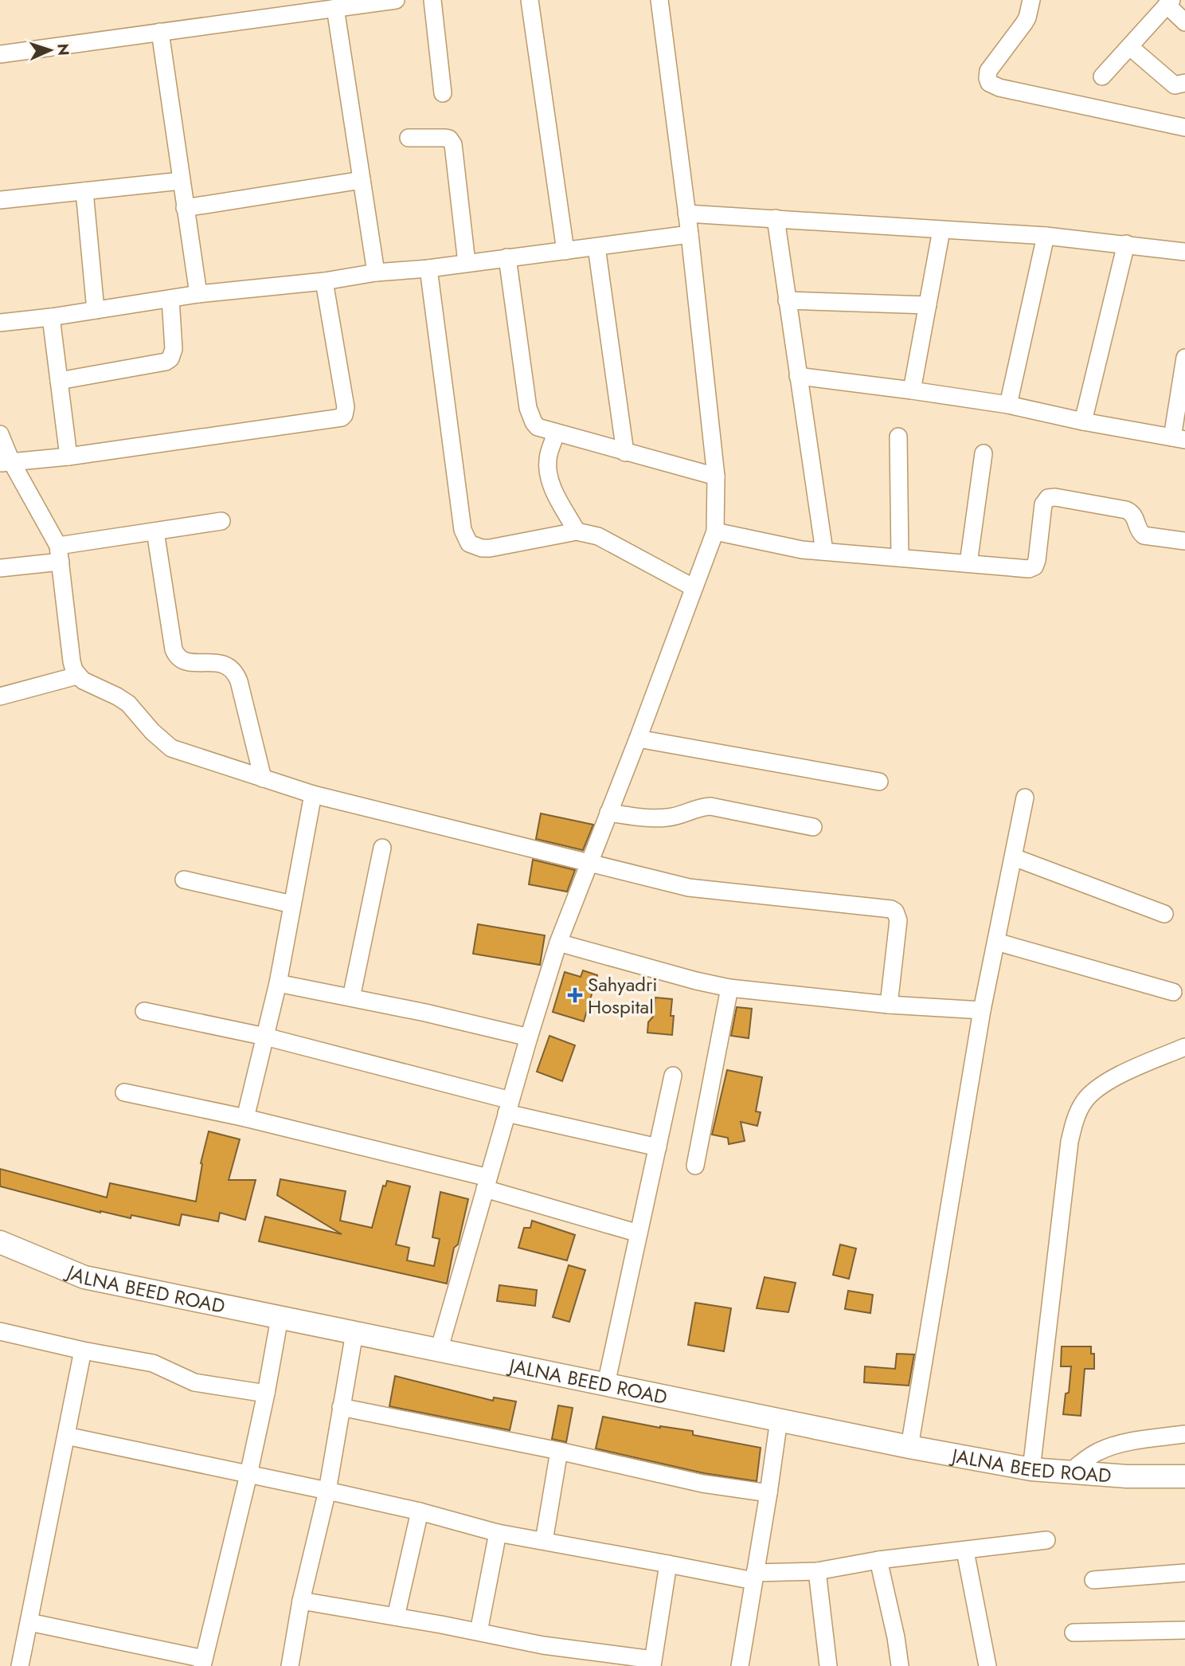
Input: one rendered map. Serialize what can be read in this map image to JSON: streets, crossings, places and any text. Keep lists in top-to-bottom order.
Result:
{
  "streets": {
    "main road": ["JALNA BEED ROAD"]
  },
  "places": {
    "health": ["Sahyadri Hospital"]
  },
  "north": "right"
}
